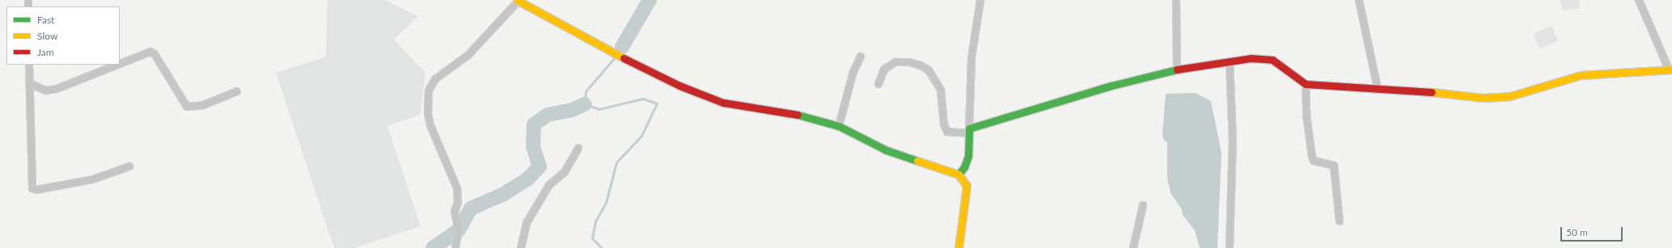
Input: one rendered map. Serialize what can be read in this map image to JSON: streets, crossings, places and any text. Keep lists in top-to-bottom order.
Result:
{
  "legend": ["Fast", "Slow", "Jam"],
  "scale_bar": "50 m"
}
